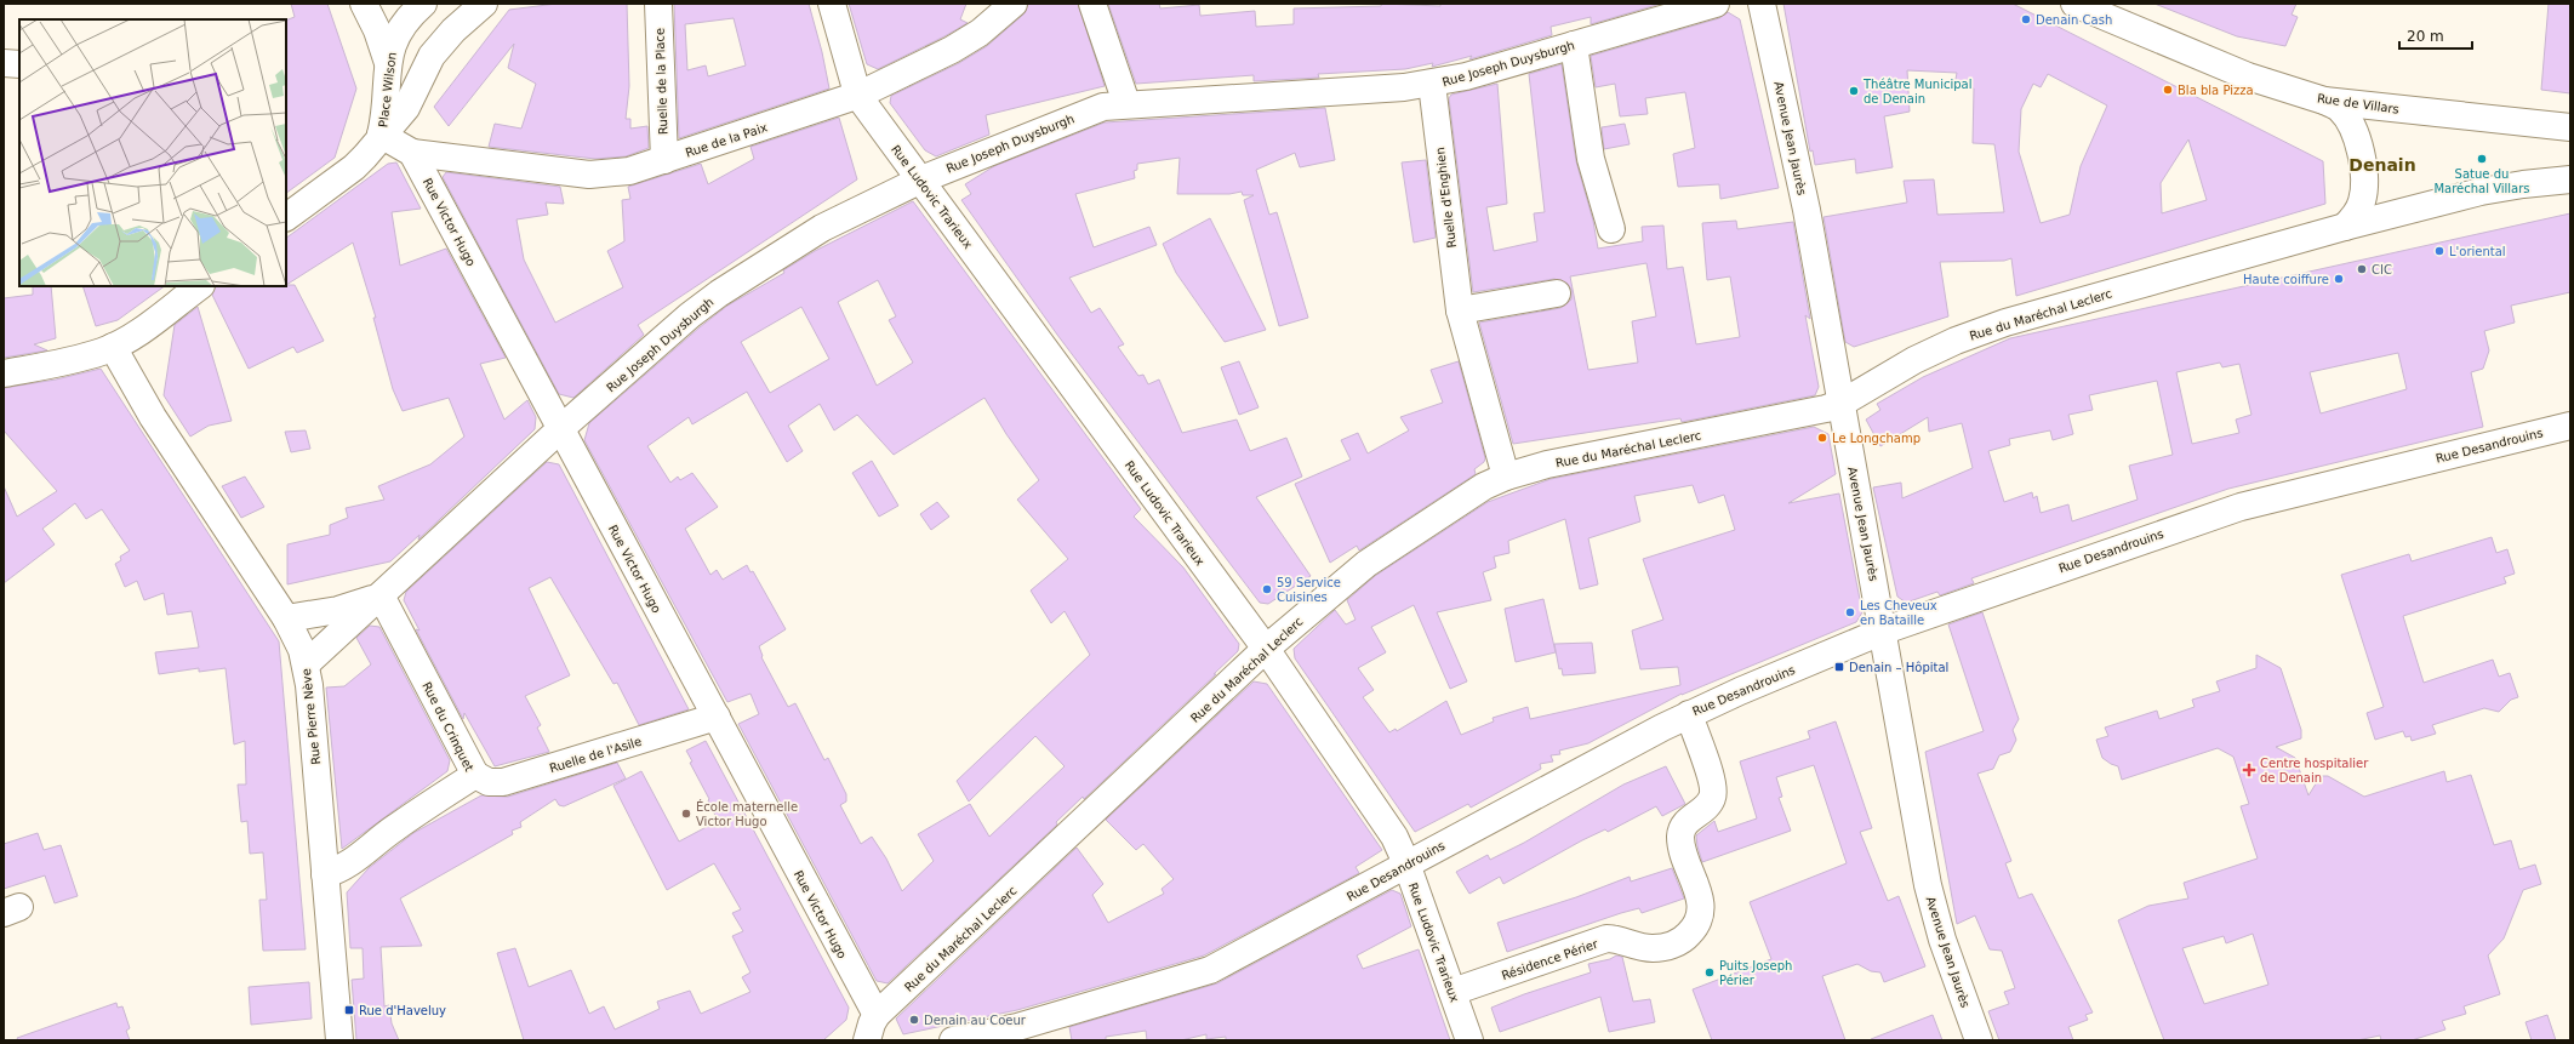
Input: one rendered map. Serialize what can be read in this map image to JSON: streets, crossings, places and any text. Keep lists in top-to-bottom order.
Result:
{
  "streets": {
    "street": [
      "Rue Joseph Duysburgh",
      "Ruelle de la Place",
      "Place Wilson",
      "Rue de Villars",
      "Avenue Jean Jaurès",
      "Rue de la Paix",
      "Rue Ludovic Trarieux",
      "Ruelle d'Enghien",
      "Rue Victor Hugo",
      "Rue du Maréchal Leclerc",
      "Rue Desandrouins",
      "Rue Pierre Nève",
      "Rue du Crinquet",
      "Ruelle de l'Asile",
      "Résidence Périer"
    ]
  },
  "crossings": [
    ["Rue Joseph Duysburgh", "Rue Ludovic Trarieux"],
    ["Rue Joseph Duysburgh", "Ruelle d'Enghien"],
    ["Rue Joseph Duysburgh", "Rue Victor Hugo"],
    ["Rue Joseph Duysburgh", "Rue Pierre Nève"],
    ["Rue Joseph Duysburgh", "Rue du Crinquet"],
    ["Ruelle de la Place", "Rue de la Paix"],
    ["Avenue Jean Jaurès", "Rue du Maréchal Leclerc"],
    ["Avenue Jean Jaurès", "Rue Desandrouins"],
    ["Rue de la Paix", "Rue Ludovic Trarieux"],
    ["Rue de la Paix", "Rue Victor Hugo"],
    ["Rue Ludovic Trarieux", "Rue du Maréchal Leclerc"],
    ["Rue Ludovic Trarieux", "Rue Desandrouins"],
    ["Rue Ludovic Trarieux", "Résidence Périer"],
    ["Ruelle d'Enghien", "Rue du Maréchal Leclerc"],
    ["Rue Victor Hugo", "Rue du Maréchal Leclerc"],
    ["Rue Victor Hugo", "Ruelle de l'Asile"],
    ["Rue Desandrouins", "Résidence Périer"],
    ["Rue Pierre Nève", "Rue du Crinquet"],
    ["Rue du Crinquet", "Ruelle de l'Asile"]
  ],
  "districts": ["Denain"],
  "places": {
    "other": [
      "Denain Cash",
      "Bla bla Pizza",
      "Théâtre Municipal de Denain",
      "Satue du Maréchal Villars",
      "L'oriental",
      "CIC",
      "Haute coiffure",
      "Le Longchamp",
      "59 Service Cuisines",
      "Les Cheveux en Bataille",
      "École maternelle Victor Hugo",
      "Puits Joseph Périer",
      "Denain au Coeur"
    ],
    "transit": ["Denain – Hôpital", "Rue d'Haveluy"],
    "health": ["Centre hospitalier de Denain"]
  },
  "scale_bar": "20 m"
}
